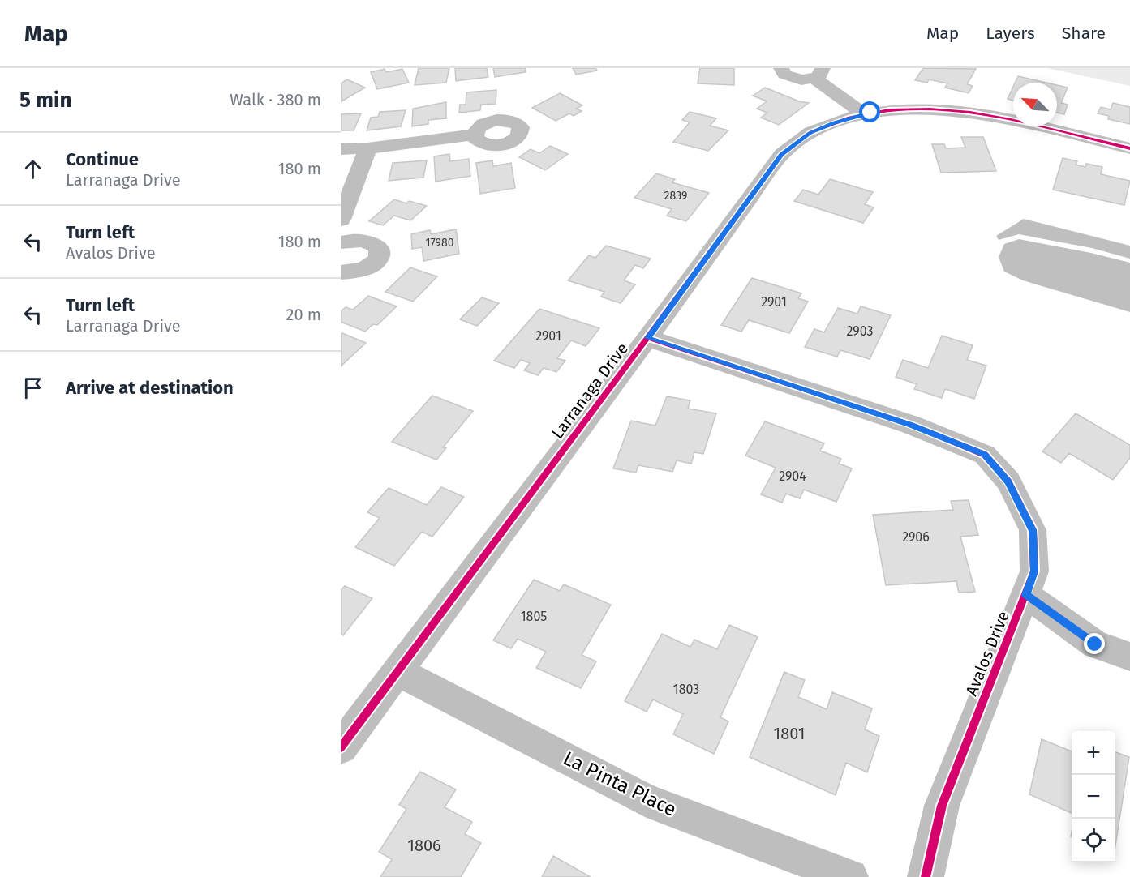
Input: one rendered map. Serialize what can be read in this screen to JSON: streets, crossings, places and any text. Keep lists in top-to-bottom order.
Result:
{
  "streets": {
    "street": ["Larranaga Drive", "Avalos Drive", "La Pinta Place"]
  },
  "crossings": [
    ["Larranaga Drive", "Avalos Drive"],
    ["Larranaga Drive", "La Pinta Place"]
  ],
  "house_numbers": [
    "2839",
    "17980",
    "2901",
    "2903",
    "2901",
    "2904",
    "2906",
    "1805",
    "1803",
    "1801",
    "1806"
  ],
  "north": "top left",
  "page": {
    "header": "Map",
    "nav": ["Map", "Layers", "Share"],
    "heading": ["5 min", "Walk · 380 m"],
    "list": [
      ["Continue", "Larranaga Drive", "180 m"],
      ["Turn left", "Avalos Drive", "180 m"],
      ["Turn left", "Larranaga Drive", "20 m"],
      "Arrive at destination"
    ],
    "map_buttons": ["+", "−"]
  }
}
